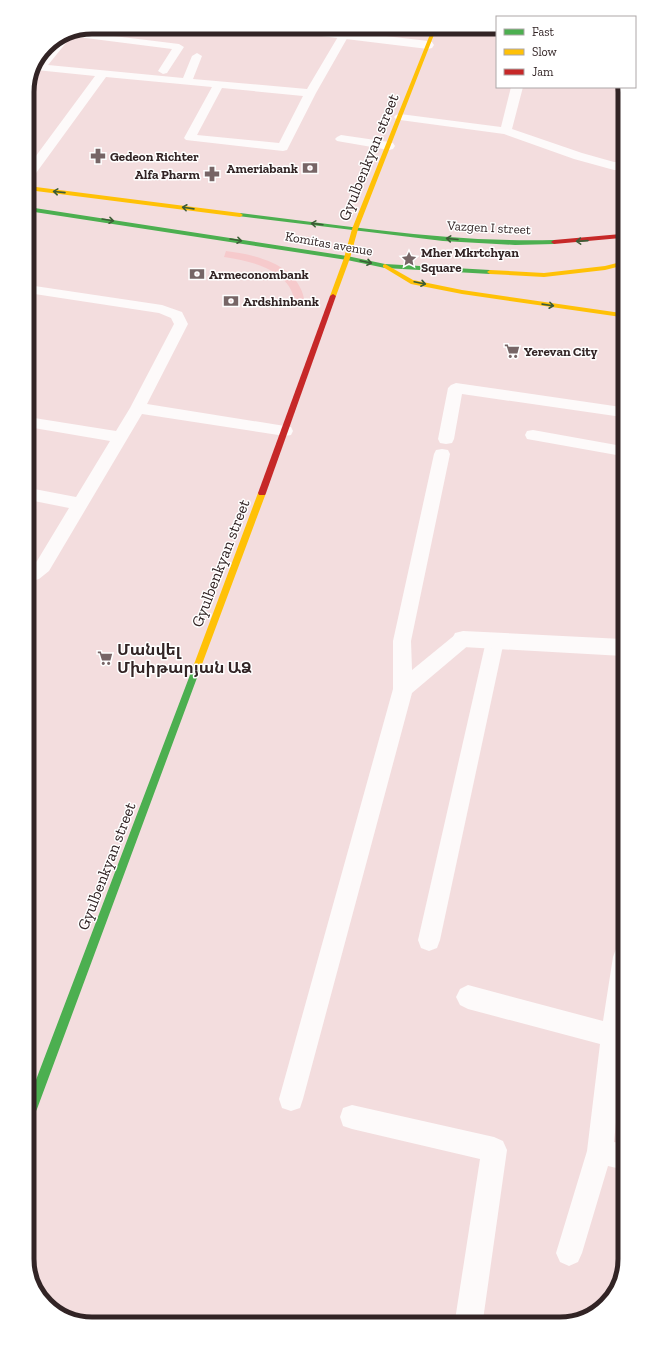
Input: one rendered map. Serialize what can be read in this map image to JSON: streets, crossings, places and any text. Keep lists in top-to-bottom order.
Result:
{
  "streets": {
    "street": ["Gyulbenkyan street", "Vazgen I street", "Komitas avenue"]
  },
  "crossings": [
    ["Gyulbenkyan street", "Vazgen I street"],
    ["Gyulbenkyan street", "Komitas avenue"],
    ["Vazgen I street", "Komitas avenue"]
  ],
  "places": {
    "pharmacy": ["Gedeon Richter", "Alfa Pharm"],
    "bank": ["Ameriabank", "Armeconombank", "Ardshinbank"],
    "place": ["Mher Mkrtchyan Square"],
    "supermarket": ["Yerevan City", "Մանվել Մխիթարյան ԱՁ"]
  },
  "legend": ["Fast", "Slow", "Jam"]
}
